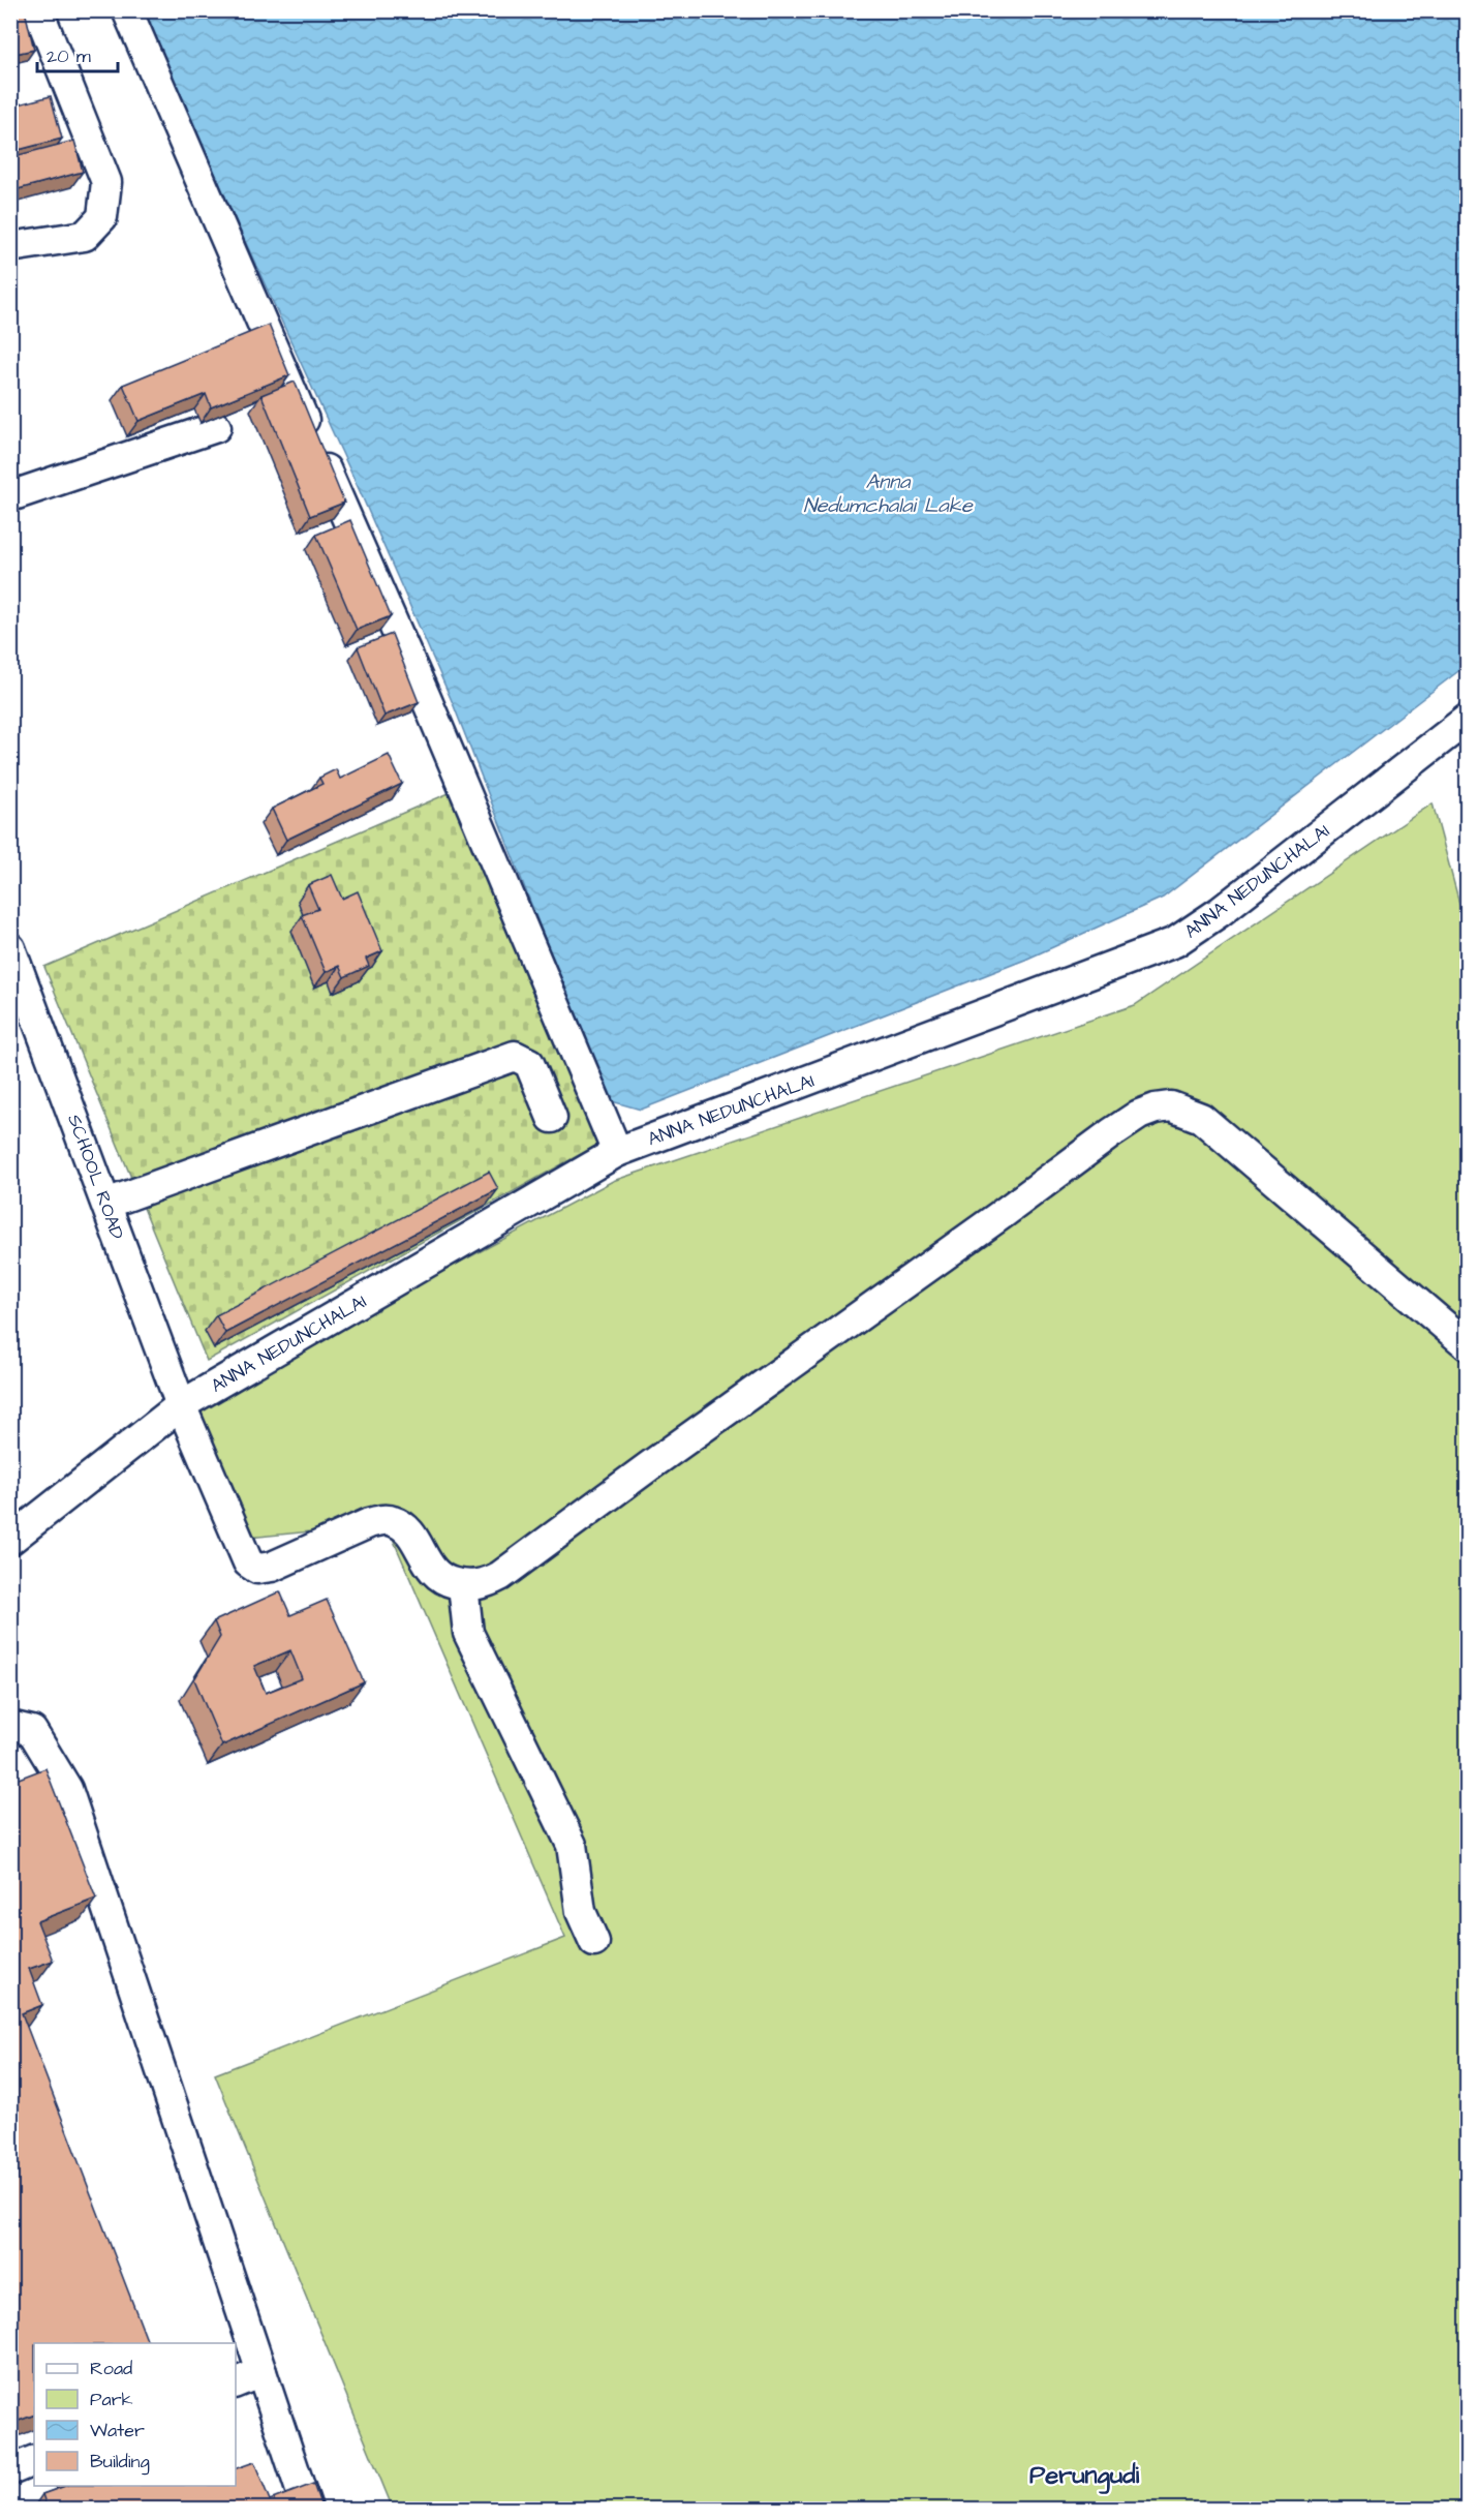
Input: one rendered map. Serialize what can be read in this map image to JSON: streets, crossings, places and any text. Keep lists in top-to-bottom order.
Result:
{
  "streets": {
    "street": ["ANNA NEDUNCHALAI", "SCHOOL ROAD"]
  },
  "crossings": [
    ["ANNA NEDUNCHALAI", "SCHOOL ROAD"]
  ],
  "districts": ["Perungudi"],
  "water": ["Anna Nedumchalai Lake"],
  "legend": [
    "Road",
    "Park",
    "Water",
    "Building"
  ],
  "scale_bar": "20 m"
}
